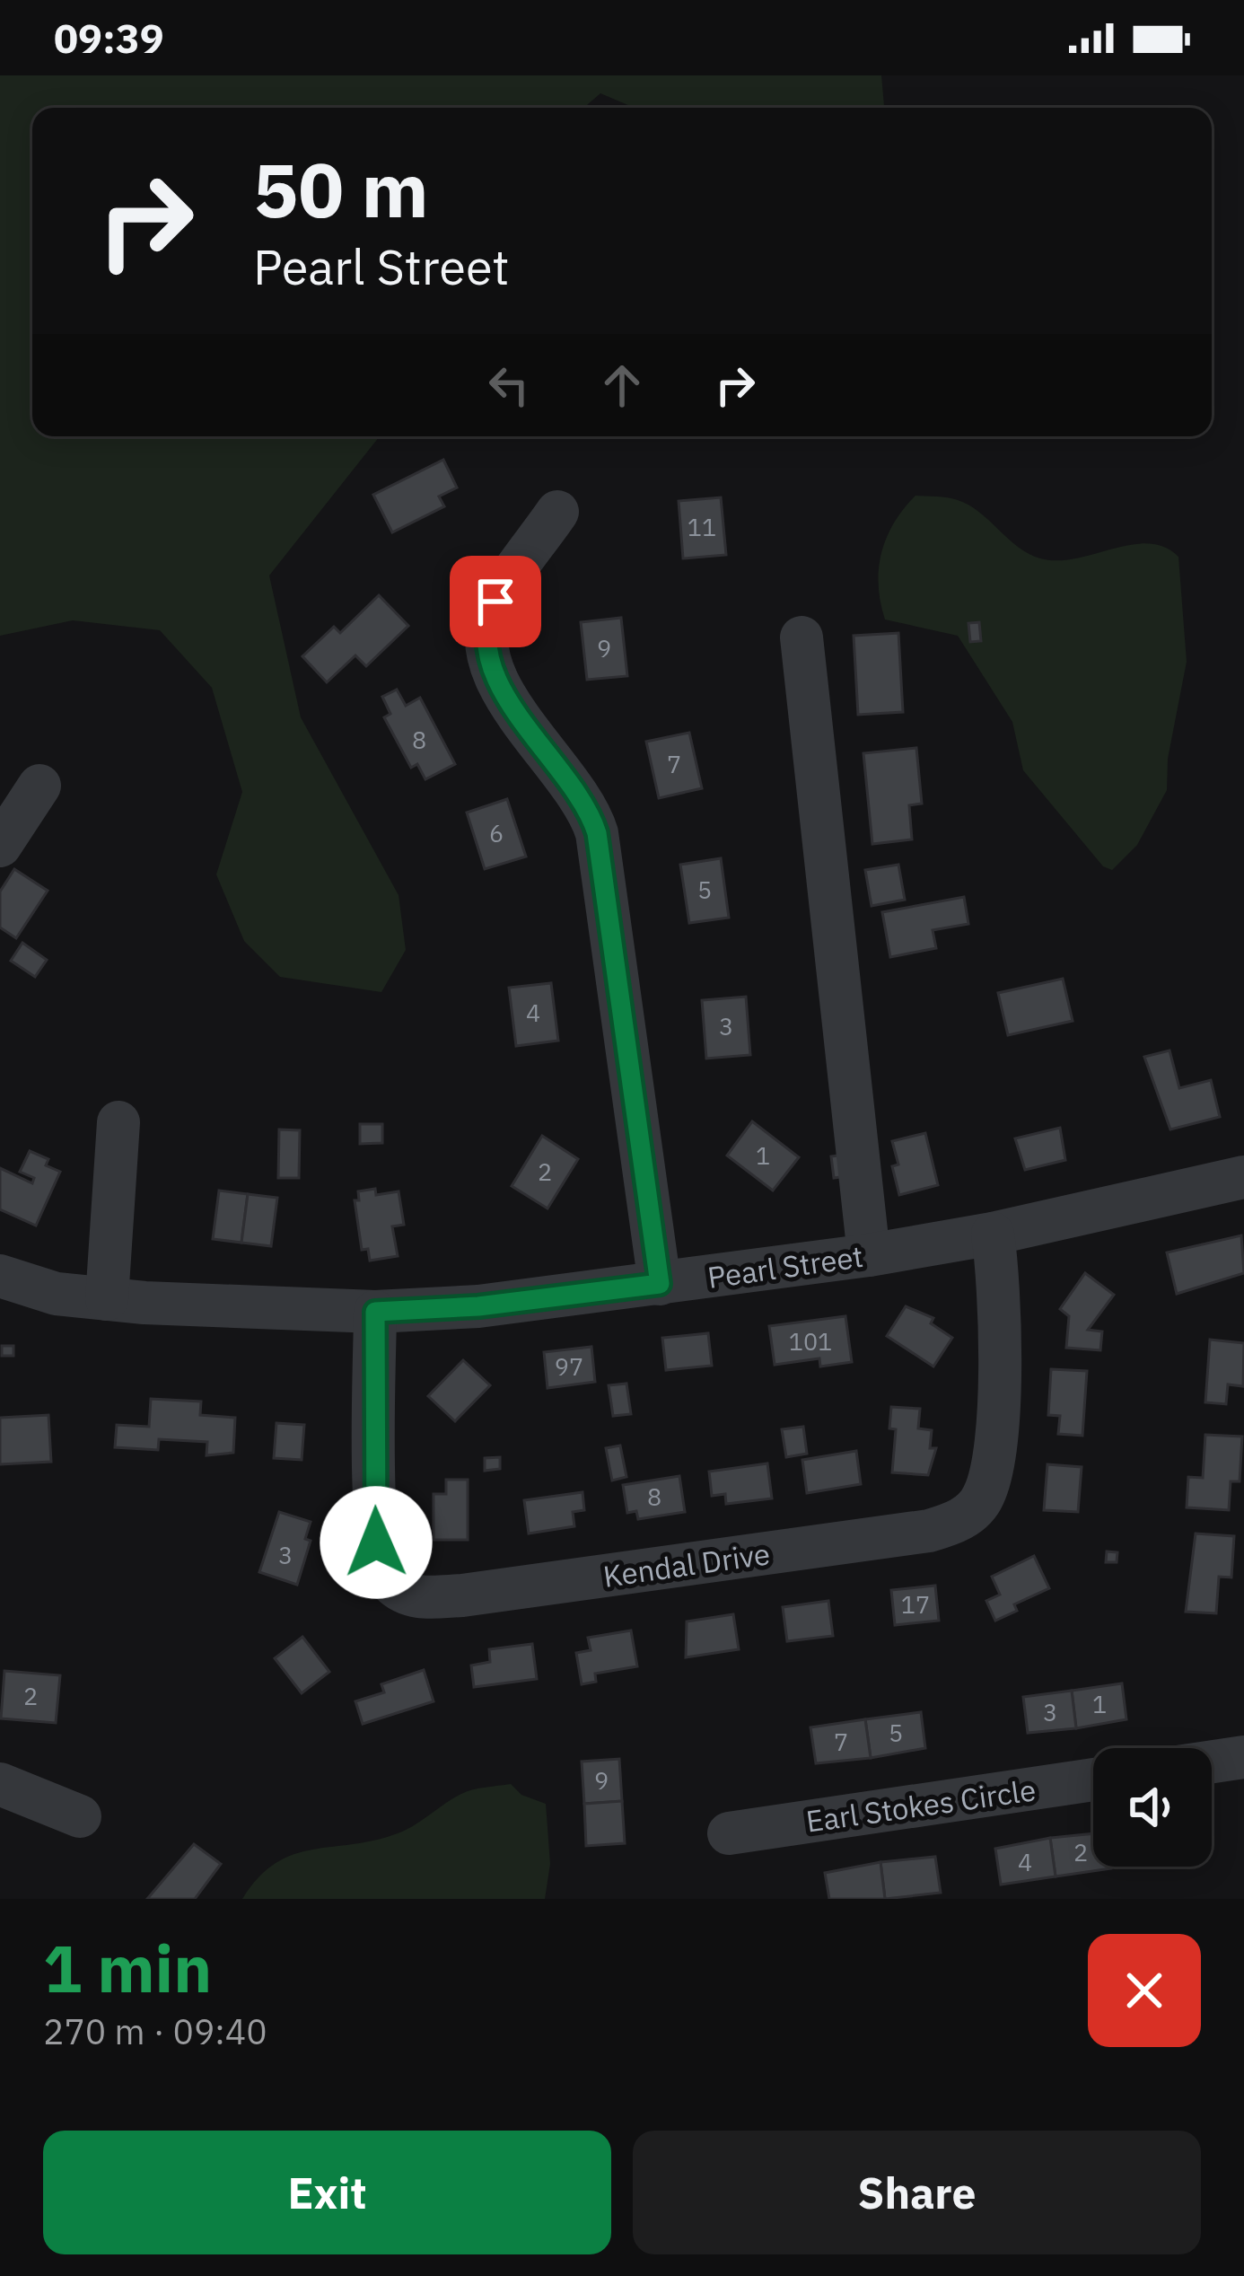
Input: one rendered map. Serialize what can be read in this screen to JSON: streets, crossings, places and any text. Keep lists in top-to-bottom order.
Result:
{
  "streets": {
    "street": ["Pearl Street", "Kendal Drive", "Earl Stokes Circle"]
  },
  "crossings": [
    ["Pearl Street", "Kendal Drive"]
  ],
  "house_numbers": [
    "11",
    "9",
    "8",
    "7",
    "6",
    "5",
    "4",
    "3",
    "1",
    "2",
    "101",
    "97",
    "8",
    "3",
    "17",
    "2",
    "1",
    "3",
    "5",
    "7",
    "9",
    "2",
    "4"
  ],
  "page": {
    "status": "09:39",
    "turn": ["50 m", "Pearl Street"],
    "heading": ["1 min", "270 m · 09:40"],
    "buttons": ["Exit", "Share"]
  }
}
